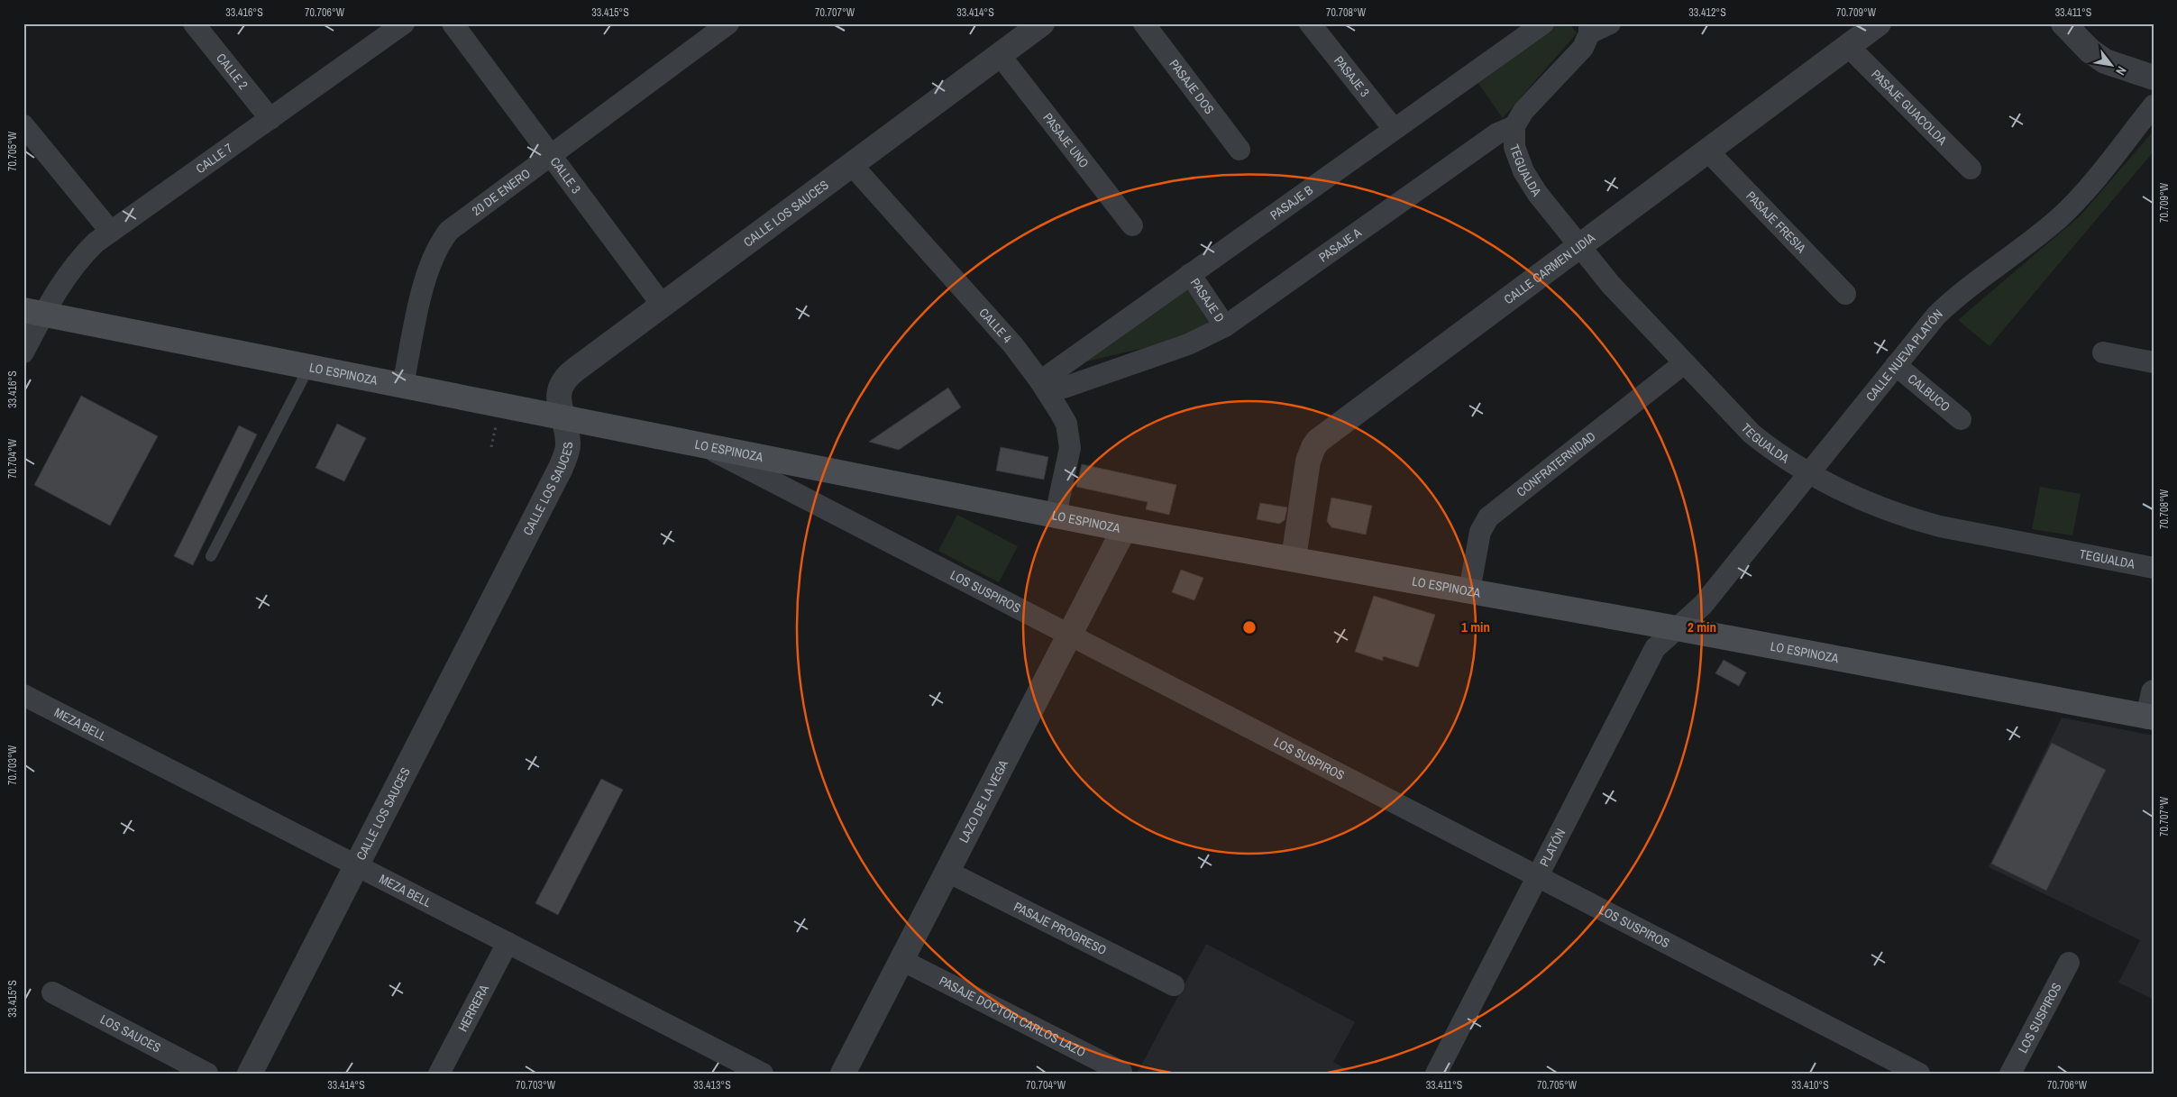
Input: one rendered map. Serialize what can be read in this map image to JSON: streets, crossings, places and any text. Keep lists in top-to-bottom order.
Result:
{
  "streets": {
    "main road": ["LO ESPINOZA"],
    "street": [
      "CALLE 2",
      "PASAJE 3",
      "PASAJE DOS",
      "PASAJE GUACOLDA",
      "PASAJE UNO",
      "CALLE 7",
      "TEGUALDA",
      "CALLE 3",
      "20 DE ENERO",
      "PASAJE B",
      "CALLE LOS SAUCES",
      "PASAJE FRESIA",
      "PASAJE A",
      "CALLE CARMEN LIDIA",
      "PASAJE D",
      "CALLE 4",
      "CALLE NUEVA PLATÓN",
      "CALBUCO",
      "CONFRATERNIDAD",
      "LOS SUSPIROS",
      "MEZA BELL",
      "LAZO DE LA VEGA",
      "PLATÓN",
      "PASAJE PROGRESO",
      "HERRERA",
      "PASAJE DOCTOR CARLOS LAZO",
      "LOS SAUCES"
    ]
  },
  "crossings": [
    ["CALLE 2", "CALLE 7"],
    ["PASAJE 3", "PASAJE B"],
    ["PASAJE GUACOLDA", "CALLE CARMEN LIDIA"],
    ["PASAJE UNO", "CALLE LOS SAUCES"],
    ["CALLE 7", "LO ESPINOZA"],
    ["TEGUALDA", "PASAJE A"],
    ["TEGUALDA", "CALLE CARMEN LIDIA"],
    ["TEGUALDA", "CALLE NUEVA PLATÓN"],
    ["TEGUALDA", "CONFRATERNIDAD"],
    ["CALLE 3", "20 DE ENERO"],
    ["CALLE 3", "CALLE LOS SAUCES"],
    ["20 DE ENERO", "LO ESPINOZA"],
    ["PASAJE B", "PASAJE A"],
    ["PASAJE B", "PASAJE D"],
    ["PASAJE B", "CALLE 4"],
    ["CALLE LOS SAUCES", "CALLE 4"],
    ["CALLE LOS SAUCES", "LO ESPINOZA"],
    ["CALLE LOS SAUCES", "MEZA BELL"],
    ["PASAJE FRESIA", "CALLE CARMEN LIDIA"],
    ["PASAJE A", "PASAJE D"],
    ["PASAJE A", "CALLE 4"],
    ["CALLE CARMEN LIDIA", "LO ESPINOZA"],
    ["CALLE 4", "LO ESPINOZA"],
    ["CALLE NUEVA PLATÓN", "LO ESPINOZA"],
    ["CALLE NUEVA PLATÓN", "CALBUCO"],
    ["CALLE NUEVA PLATÓN", "PLATÓN"],
    ["LO ESPINOZA", "CONFRATERNIDAD"],
    ["LO ESPINOZA", "LOS SUSPIROS"],
    ["LO ESPINOZA", "LAZO DE LA VEGA"],
    ["LO ESPINOZA", "PLATÓN"],
    ["LOS SUSPIROS", "LAZO DE LA VEGA"],
    ["LOS SUSPIROS", "PLATÓN"],
    ["MEZA BELL", "HERRERA"],
    ["LAZO DE LA VEGA", "PASAJE PROGRESO"],
    ["LAZO DE LA VEGA", "PASAJE DOCTOR CARLOS LAZO"]
  ],
  "north": "bottom right",
  "coordinates": [
    "33.416°S",
    "70.706°W",
    "33.415°S",
    "70.707°W",
    "33.414°S",
    "70.708°W",
    "33.412°S",
    "70.709°W",
    "33.411°S",
    "70.705°W",
    "70.704°W",
    "70.703°W",
    "33.413°S",
    "33.410°S"
  ],
  "rings": ["1 min", "2 min"]
}
